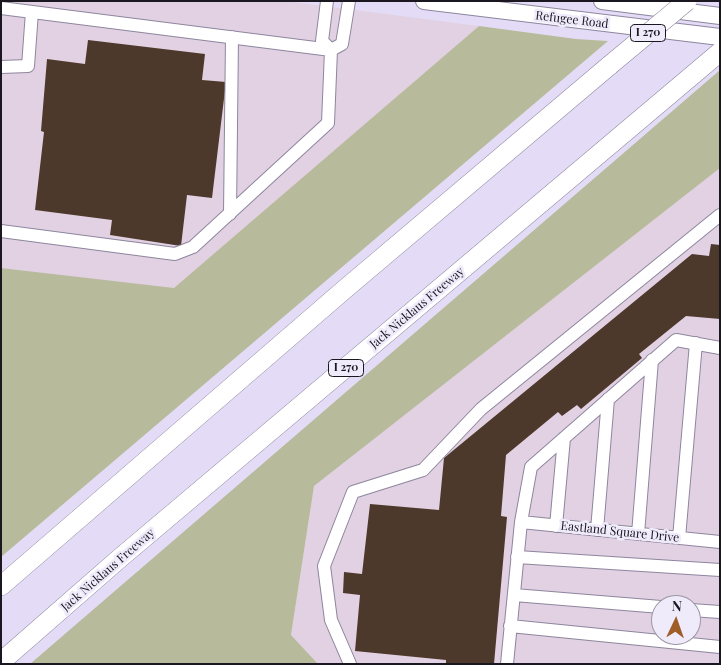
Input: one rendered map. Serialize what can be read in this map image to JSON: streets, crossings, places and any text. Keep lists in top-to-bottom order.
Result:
{
  "streets": {
    "highway": ["I 270", "Jack Nicklaus Freeway"],
    "main road": ["Refugee Road"],
    "street": ["Eastland Square Drive"]
  },
  "north": "top"
}
